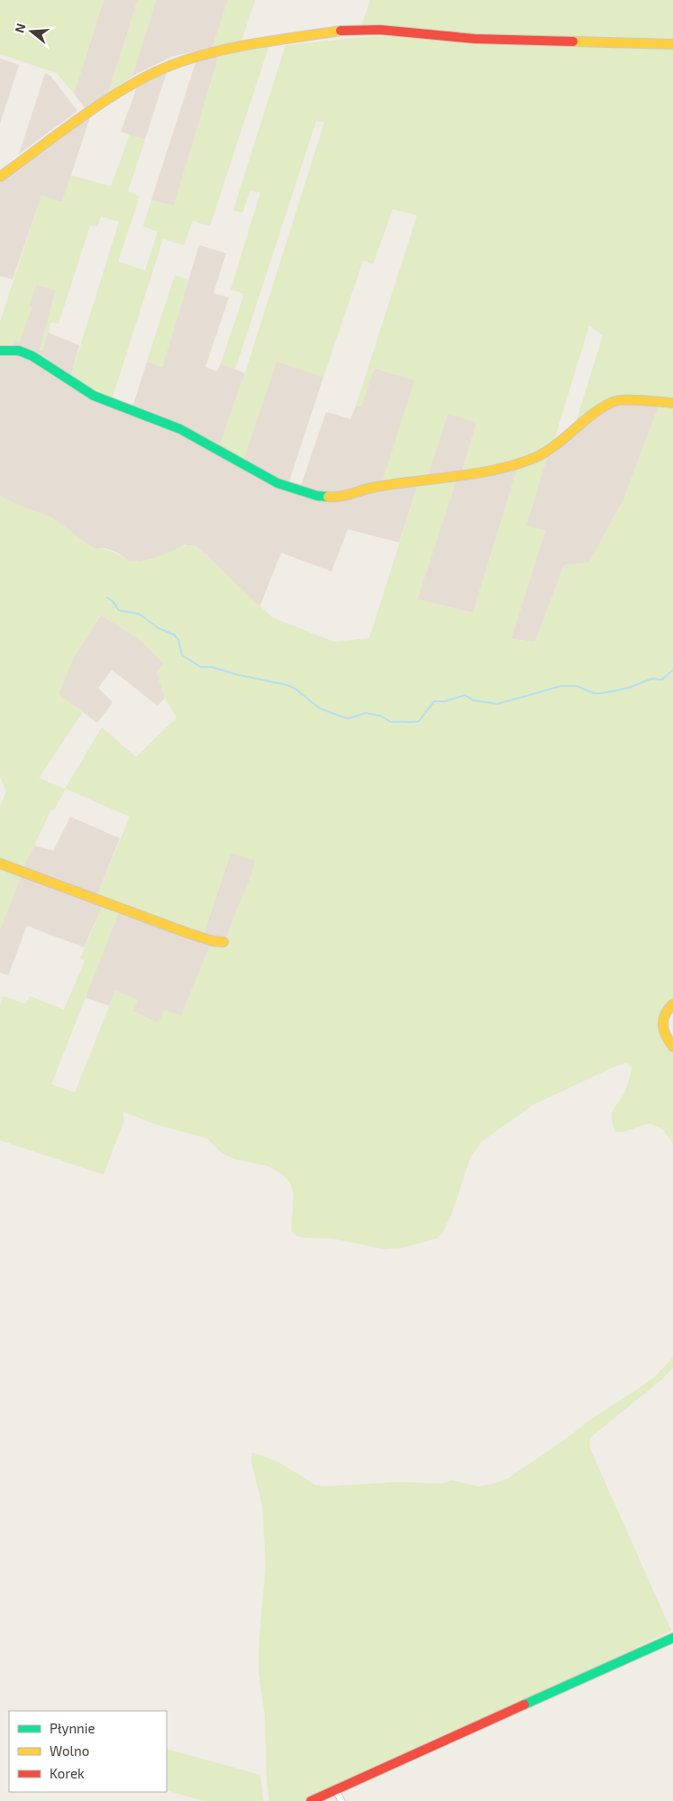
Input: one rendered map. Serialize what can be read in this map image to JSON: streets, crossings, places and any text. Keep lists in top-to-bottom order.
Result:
{
  "legend": ["Płynnie", "Wolno", "Korek"],
  "north": "left"
}
